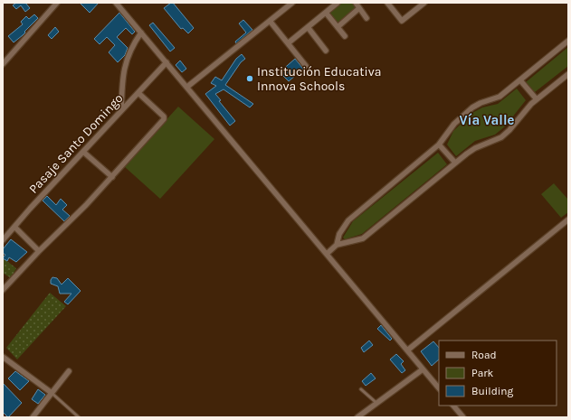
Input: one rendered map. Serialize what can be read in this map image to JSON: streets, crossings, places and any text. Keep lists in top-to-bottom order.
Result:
{
  "streets": {
    "street": ["Pasaje Santo Domingo"]
  },
  "districts": ["Vía Valle"],
  "places": ["Institución Educativa Innova Schools"],
  "legend": ["Road", "Park", "Building"]
}
